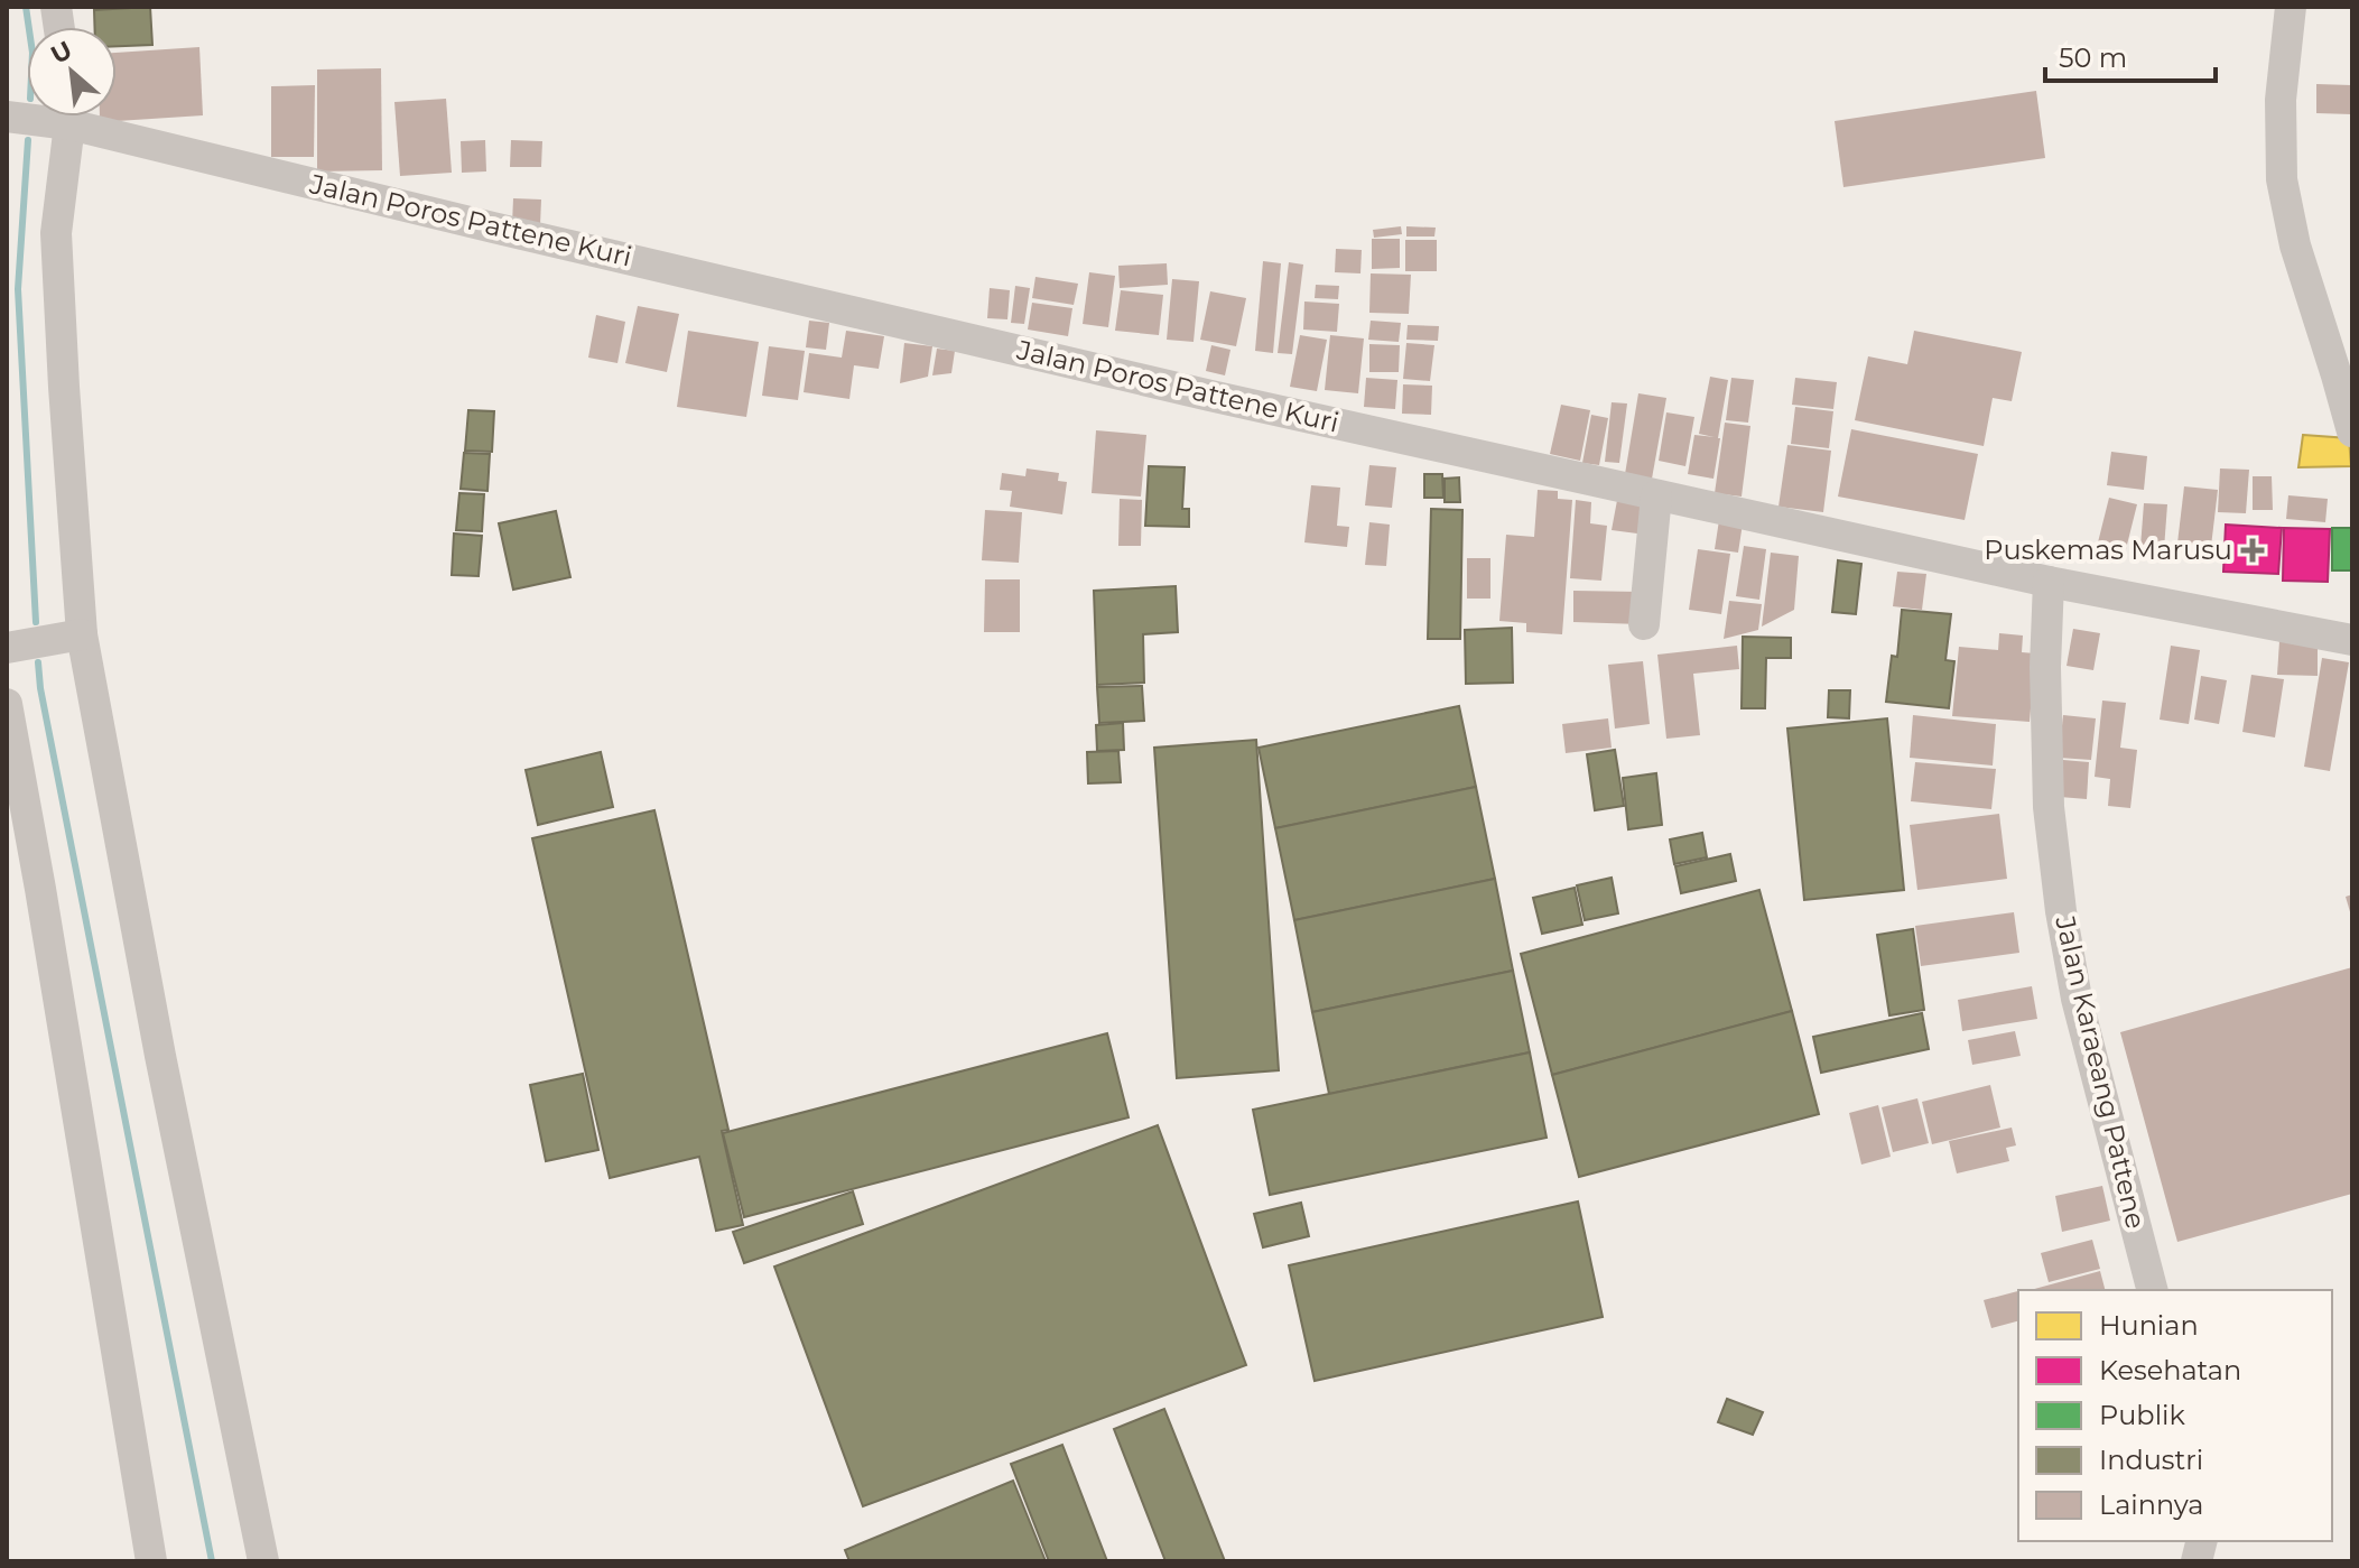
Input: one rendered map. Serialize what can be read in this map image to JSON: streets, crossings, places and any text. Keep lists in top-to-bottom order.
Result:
{
  "streets": {
    "street": ["Jalan Poros Pattene Kuri", "Jalan Karaeang Pattene"]
  },
  "crossings": [
    ["Jalan Poros Pattene Kuri", "Jalan Karaeang Pattene"]
  ],
  "places": {
    "health": ["Puskemas Marusu"]
  },
  "legend": [
    "Hunian",
    "Kesehatan",
    "Publik",
    "Industri",
    "Lainnya"
  ],
  "scale_bar": "50 m",
  "north": "top left"
}
